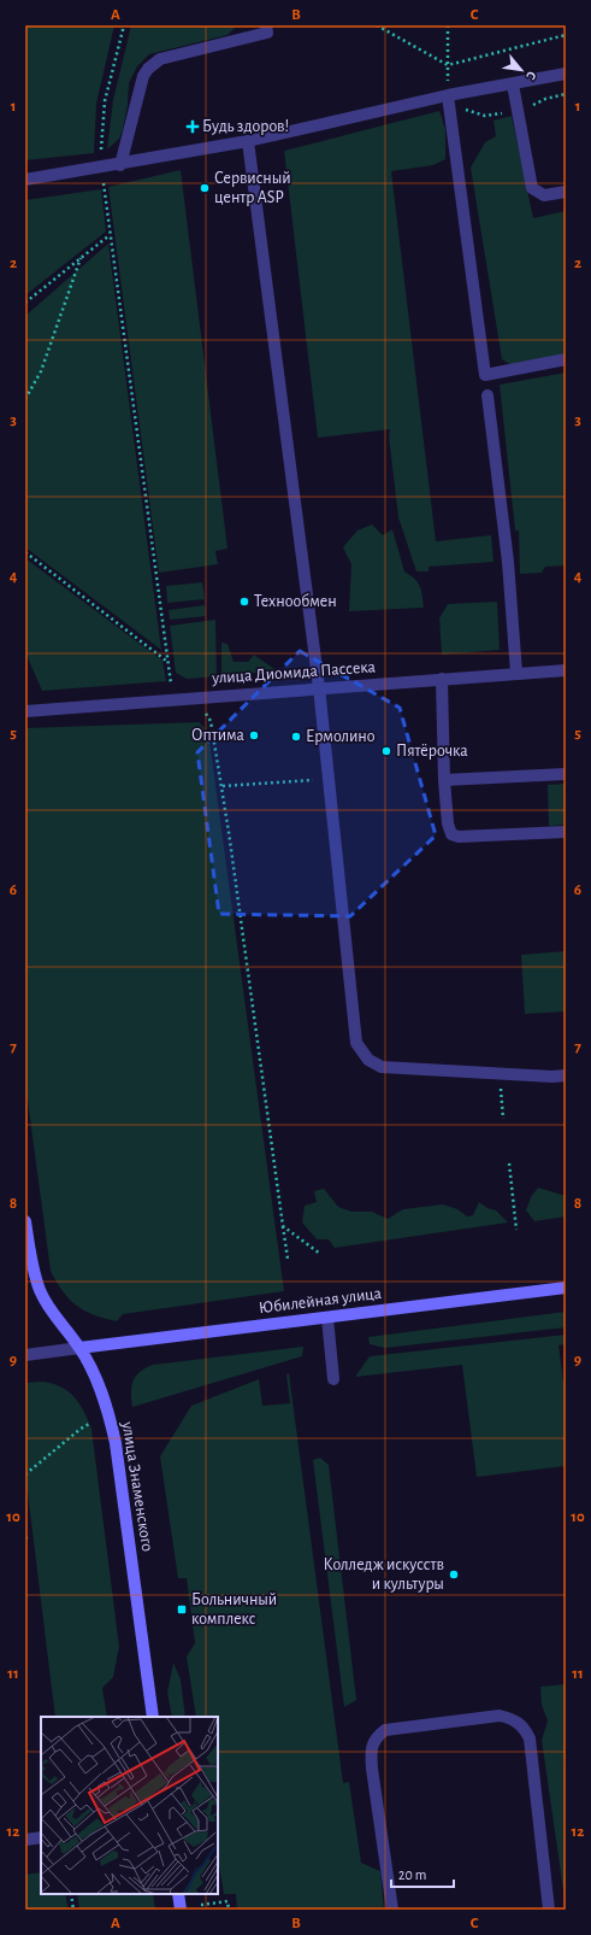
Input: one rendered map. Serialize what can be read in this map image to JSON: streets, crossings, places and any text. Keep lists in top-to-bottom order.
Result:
{
  "streets": {
    "main road": ["Юбилейная улица", "улица Знаменского"],
    "street": ["улица Диомида Пассека"]
  },
  "crossings": [
    ["Юбилейная улица", "улица Знаменского"]
  ],
  "places": {
    "health": ["Будь здоров!"],
    "other": [
      "Сервисный центр ASP",
      "Технообмен",
      "Оптима",
      "Ермолино",
      "Пятёрочка",
      "Колледж искусств и культуры"
    ],
    "transit": ["Больничный комплекс"]
  },
  "scale_bar": "20 m",
  "north": "bottom right",
  "grid": {
    "columns": ["A", "B", "C"],
    "rows": [
      "1",
      "2",
      "3",
      "4",
      "5",
      "6",
      "7",
      "8",
      "9",
      "10",
      "11",
      "12"
    ]
  }
}
